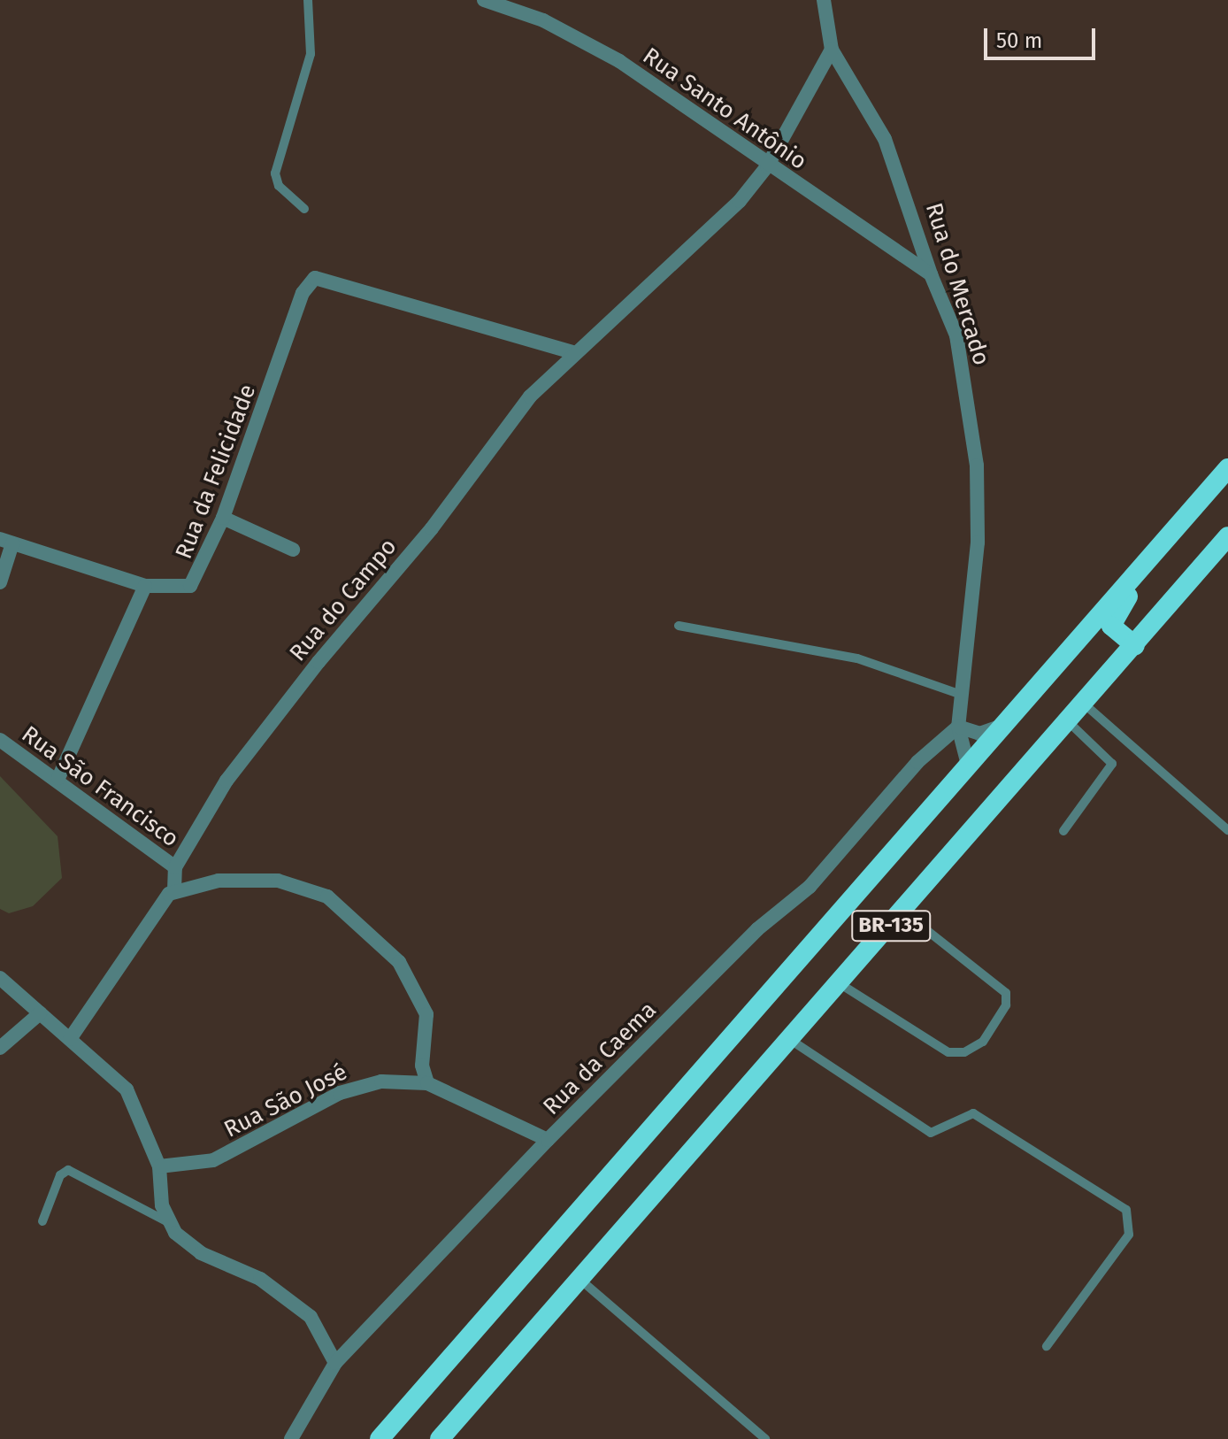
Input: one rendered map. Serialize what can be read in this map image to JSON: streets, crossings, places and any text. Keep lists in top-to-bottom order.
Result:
{
  "streets": {
    "highway": ["BR-135"],
    "street": [
      "Rua Santo Antônio",
      "Rua do Mercado",
      "Rua da Felicidade",
      "Rua do Campo",
      "Rua São Francisco",
      "Rua da Caema",
      "Rua São José"
    ]
  },
  "crossings": [
    ["Rua Santo Antônio", "Rua do Mercado"],
    ["Rua Santo Antônio", "Rua do Campo"],
    ["Rua do Mercado", "Rua do Campo"],
    ["Rua do Mercado", "BR-135"],
    ["Rua do Mercado", "Rua da Caema"],
    ["Rua da Felicidade", "Rua do Campo"],
    ["Rua do Campo", "Rua São Francisco"],
    ["Rua da Caema", "Rua São José"]
  ],
  "scale_bar": "50 m"
}
